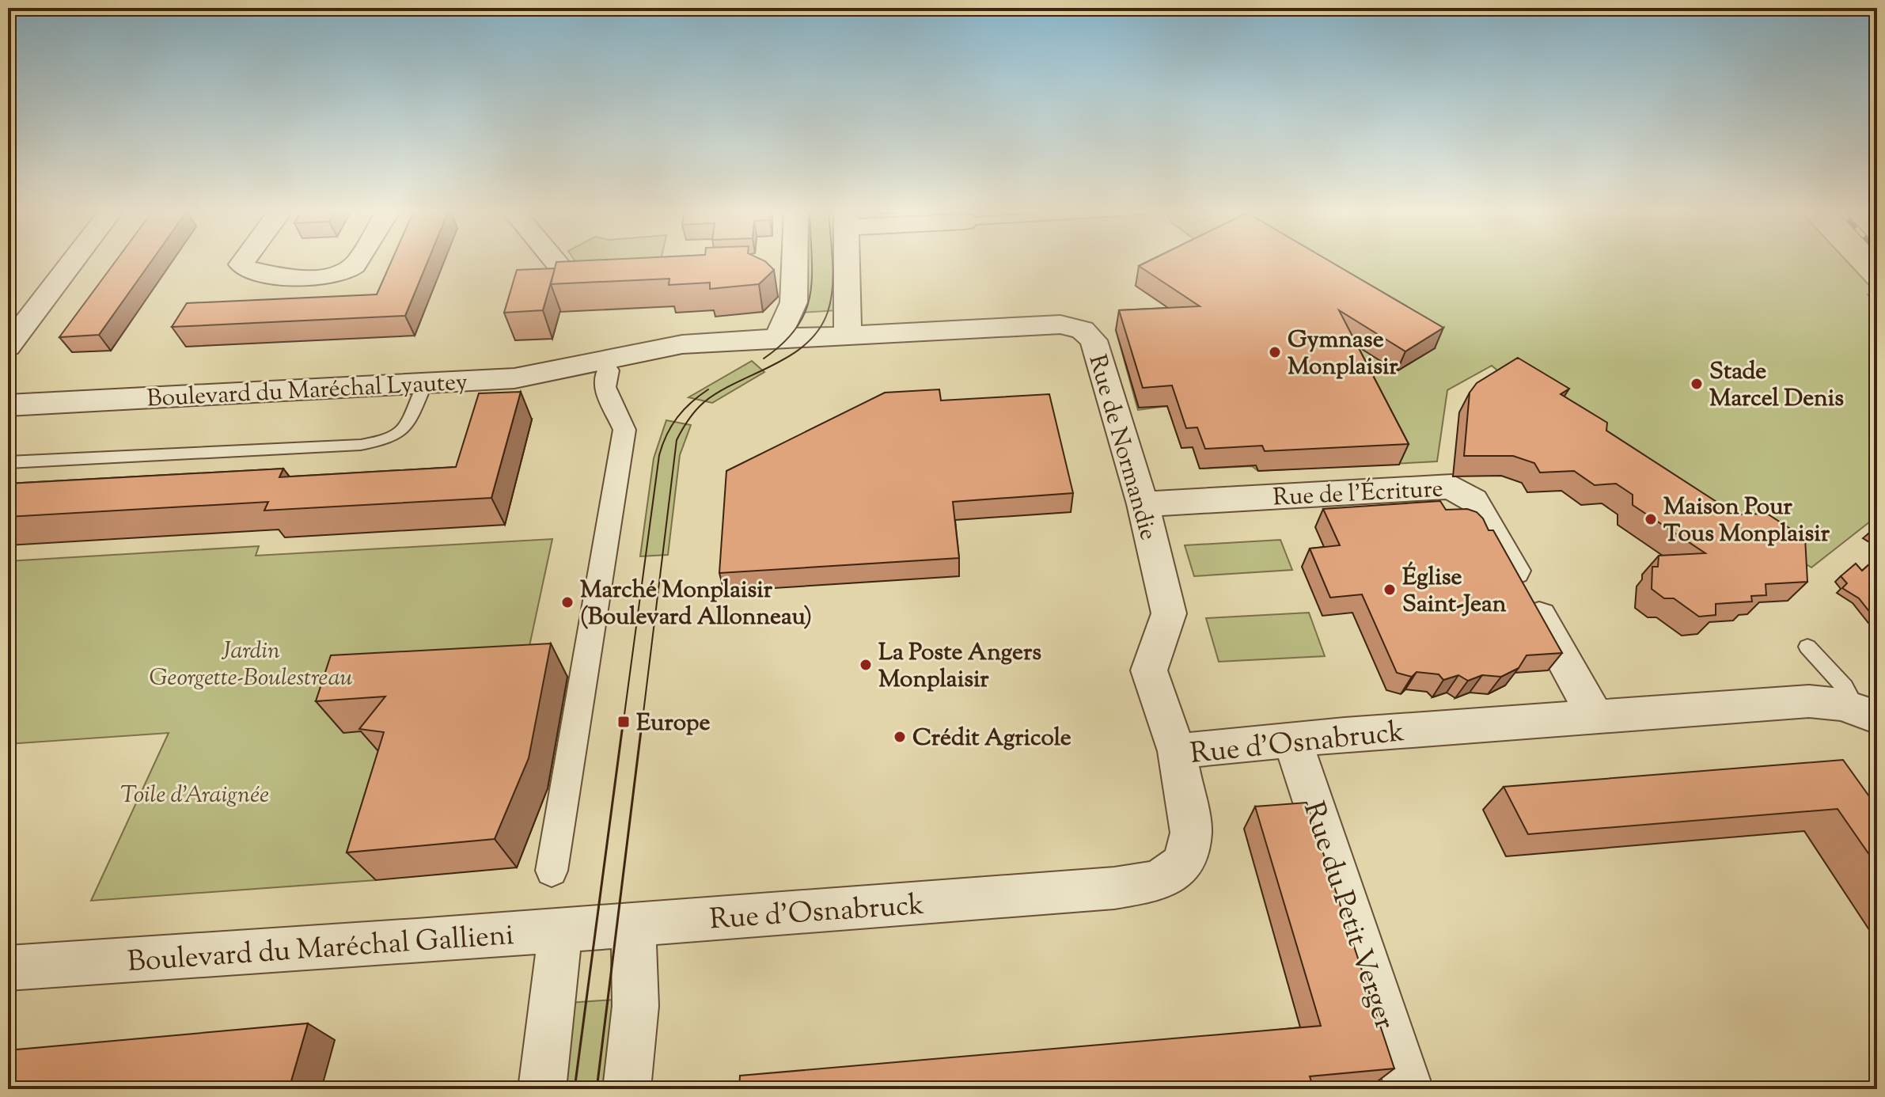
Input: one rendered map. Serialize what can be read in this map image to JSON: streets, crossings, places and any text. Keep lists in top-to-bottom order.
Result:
{
  "streets": {
    "street": [
      "Boulevard du Maréchal Lyautey",
      "Rue de Normandie",
      "Rue de l'Écriture",
      "Rue d'Osnabruck",
      "Rue du Petit Verger",
      "Boulevard du Maréchal Gallieni"
    ]
  },
  "crossings": [
    ["Boulevard du Maréchal Lyautey", "Rue de Normandie"],
    ["Rue de Normandie", "Rue de l'Écriture"],
    ["Rue de Normandie", "Rue d'Osnabruck"],
    ["Rue de l'Écriture", "Rue d'Osnabruck"],
    ["Rue d'Osnabruck", "Rue du Petit Verger"],
    ["Rue d'Osnabruck", "Boulevard du Maréchal Gallieni"]
  ],
  "parks": ["Jardin Georgette-Boulestreau", "Toile d'Araignée"],
  "places": {
    "other": [
      "Gymnase Monplaisir",
      "Stade Marcel Denis",
      "Maison Pour Tous Monplaisir",
      "Église Saint-Jean",
      "Marché Monplaisir (Boulevard Allonneau)",
      "La Poste Angers Monplaisir",
      "Crédit Agricole"
    ],
    "transit": ["Europe"]
  }
}
